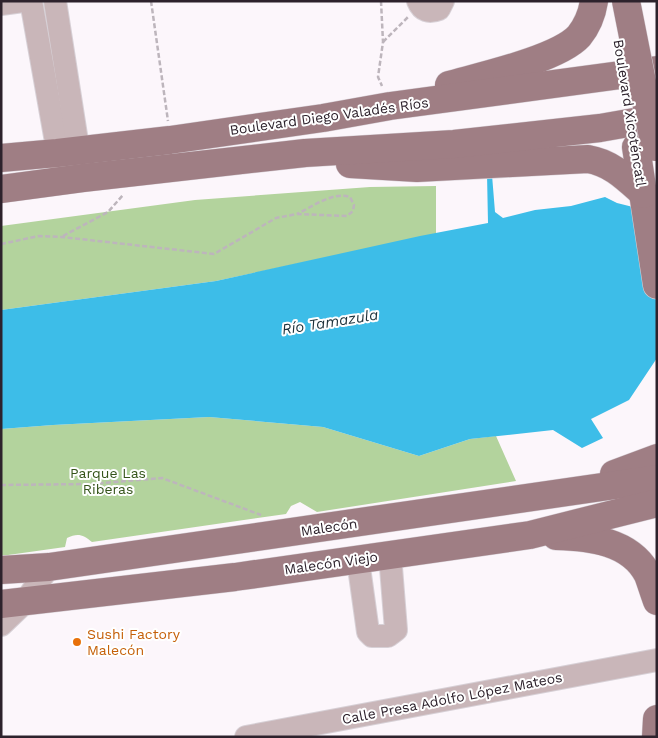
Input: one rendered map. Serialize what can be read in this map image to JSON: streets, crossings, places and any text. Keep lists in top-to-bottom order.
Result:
{
  "streets": {
    "main road": [
      "Boulevard Xicoténcatl",
      "Boulevard Diego Valadés Ríos",
      "Malecón",
      "Malecón Viejo"
    ],
    "street": ["Calle Presa Adolfo López Mateos"]
  },
  "water": ["Río Tamazula"],
  "parks": ["Parque Las Riberas"],
  "places": ["Sushi Factory Malecón"]
}
